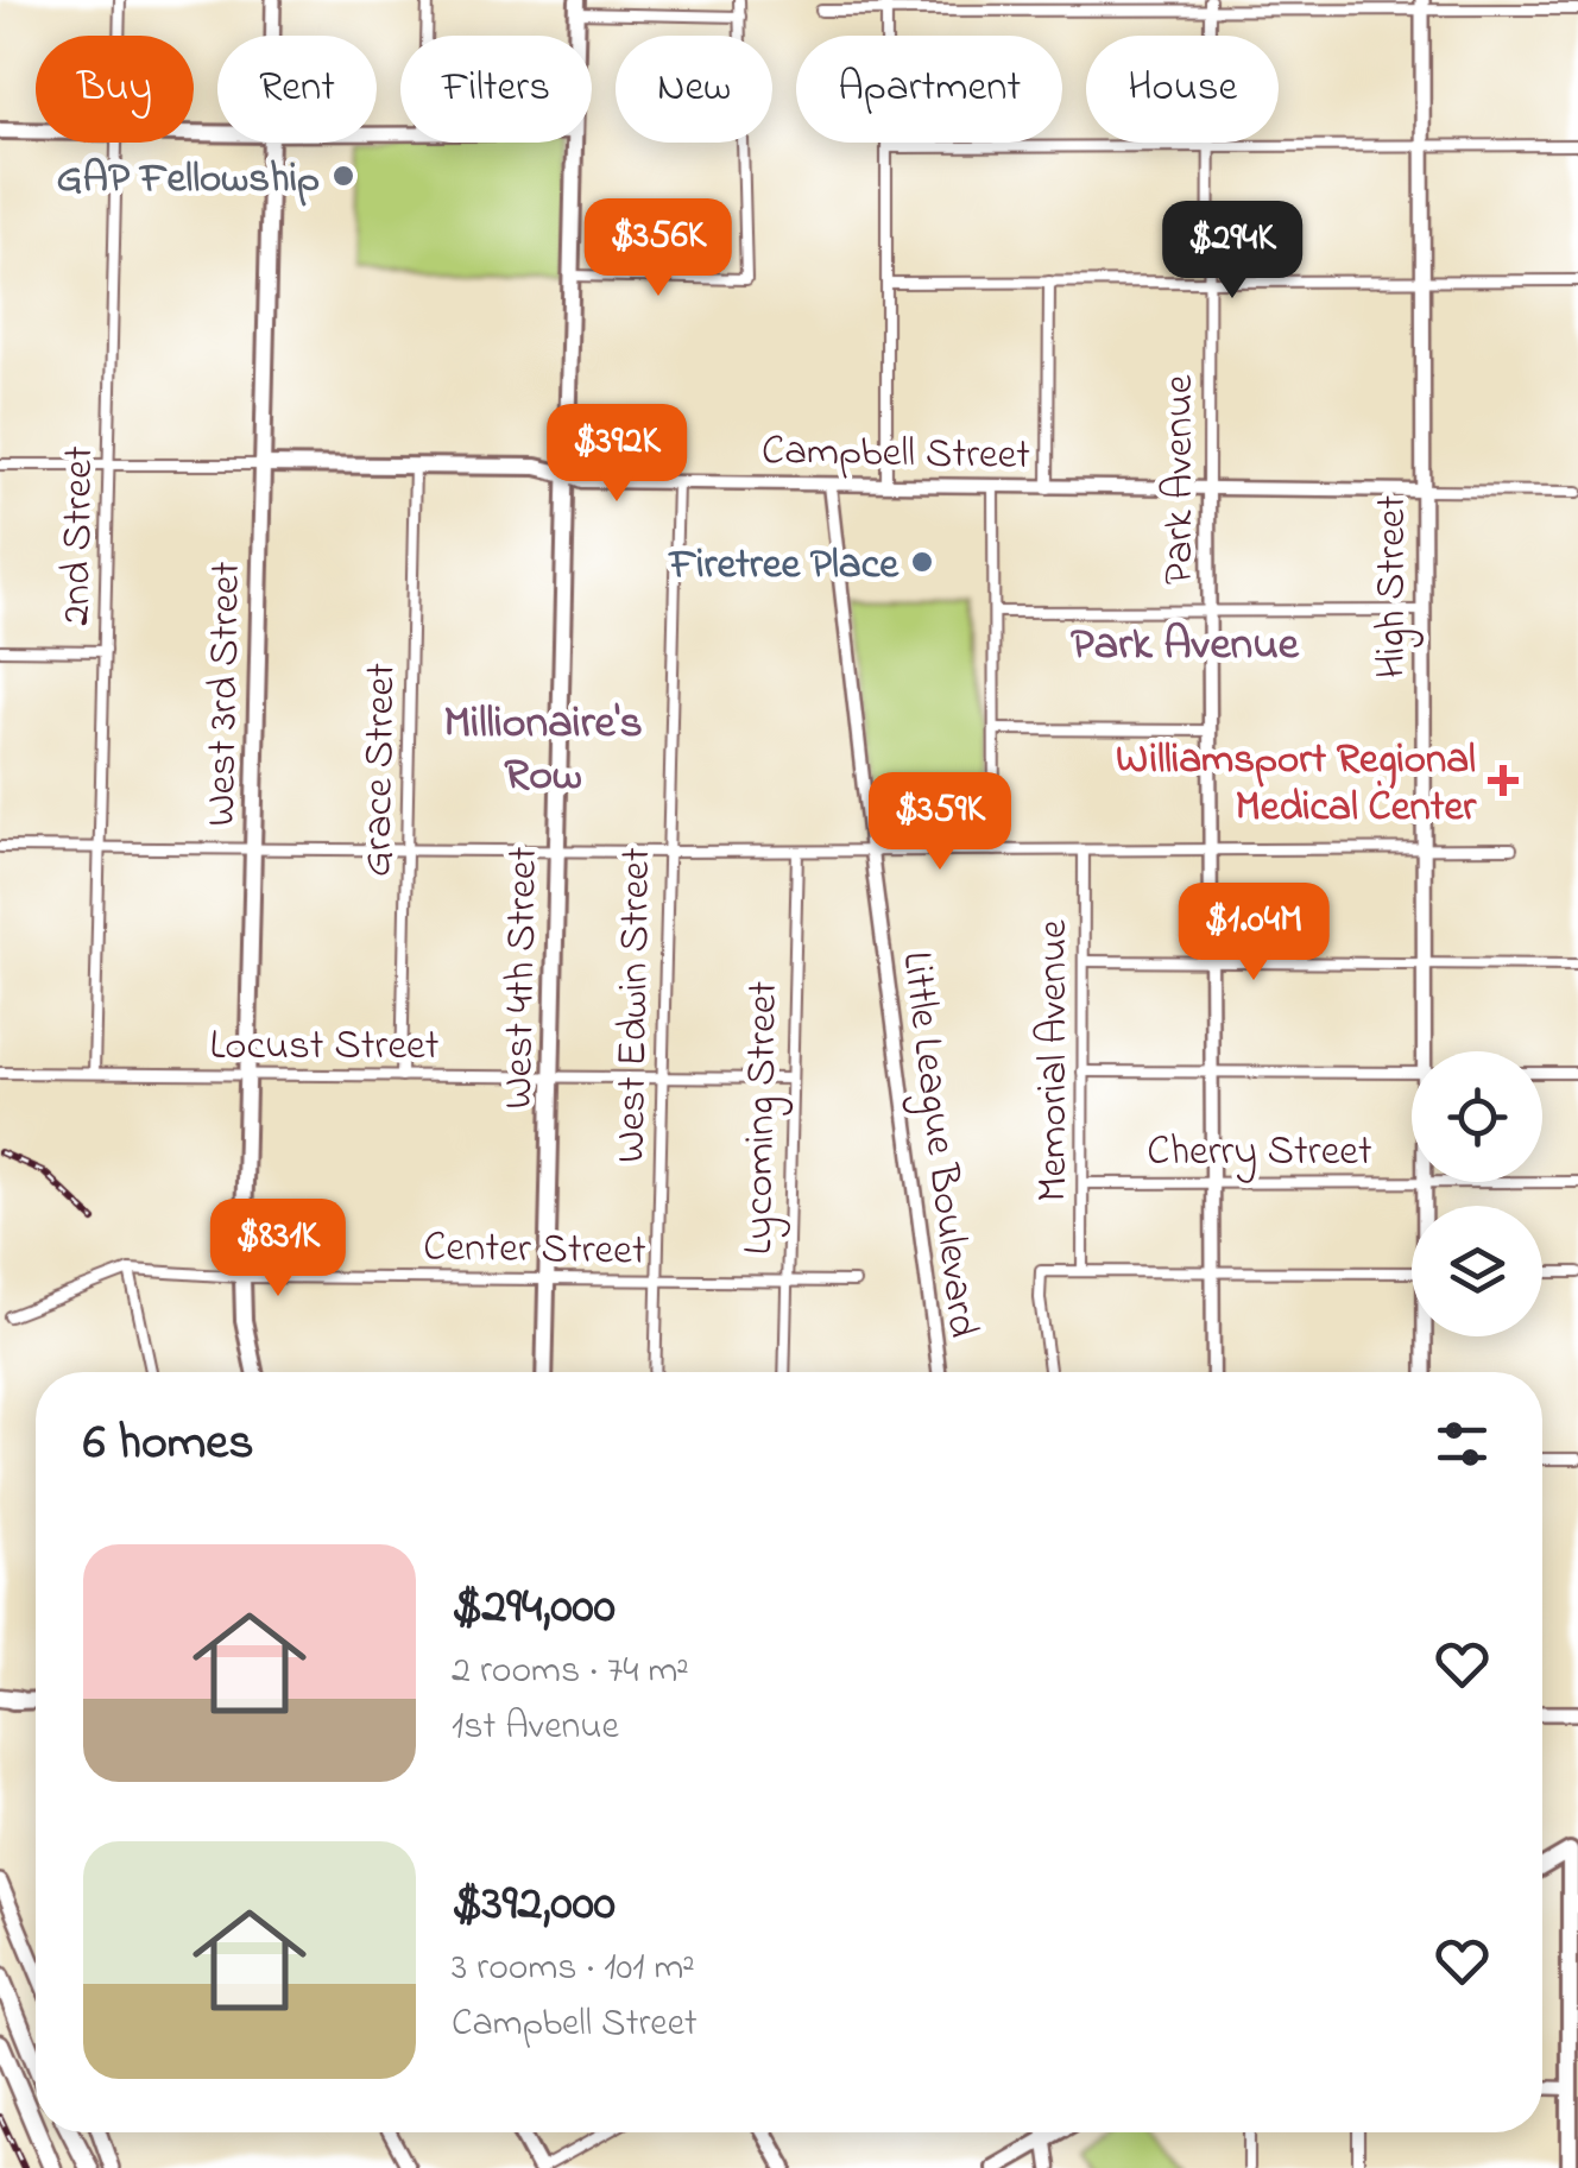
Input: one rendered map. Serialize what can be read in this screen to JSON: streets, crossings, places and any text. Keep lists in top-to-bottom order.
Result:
{
  "streets": {
    "main road": [
      "Campbell Street",
      "High Street",
      "West 3rd Street",
      "West 4th Street"
    ],
    "street": [
      "Park Avenue",
      "2nd Street",
      "Grace Street",
      "West Edwin Street",
      "Locust Street",
      "Memorial Avenue",
      "Lycoming Street",
      "Little League Boulevard",
      "Cherry Street",
      "Center Street"
    ]
  },
  "crossings": [
    ["Campbell Street", "Park Avenue"],
    ["Campbell Street", "2nd Street"],
    ["Campbell Street", "High Street"],
    ["Campbell Street", "West 3rd Street"],
    ["Campbell Street", "Grace Street"],
    ["Campbell Street", "West 4th Street"],
    ["Campbell Street", "West Edwin Street"],
    ["Campbell Street", "Little League Boulevard"],
    ["Park Avenue", "Cherry Street"],
    ["2nd Street", "Locust Street"],
    ["West 3rd Street", "Locust Street"],
    ["West 3rd Street", "Center Street"],
    ["Grace Street", "Locust Street"],
    ["West 4th Street", "Locust Street"],
    ["West 4th Street", "Center Street"],
    ["West Edwin Street", "Locust Street"],
    ["West Edwin Street", "Center Street"],
    ["Locust Street", "Lycoming Street"],
    ["Memorial Avenue", "Cherry Street"],
    ["Lycoming Street", "Center Street"]
  ],
  "districts": ["Park Avenue", "Millionaire's Row"],
  "places": {
    "other": ["GAP Fellowship", "Firetree Place"],
    "health": ["Williamsport Regional Medical Center"]
  },
  "page": {
    "chip": [
      "Buy",
      "Rent",
      "Filters",
      "New",
      "Apartment",
      "House"
    ],
    "price": [
      "$356K",
      "$294K",
      "$392K",
      "$359K",
      "$1.04M",
      "$831K"
    ],
    "heading": "6 homes",
    "list": [
      {
        "name": "$294,000",
        "note": "2 rooms · 74 m² · 1st Avenue"
      },
      {
        "name": "$392,000",
        "note": "3 rooms · 101 m² · Campbell Street"
      }
    ]
  }
}
